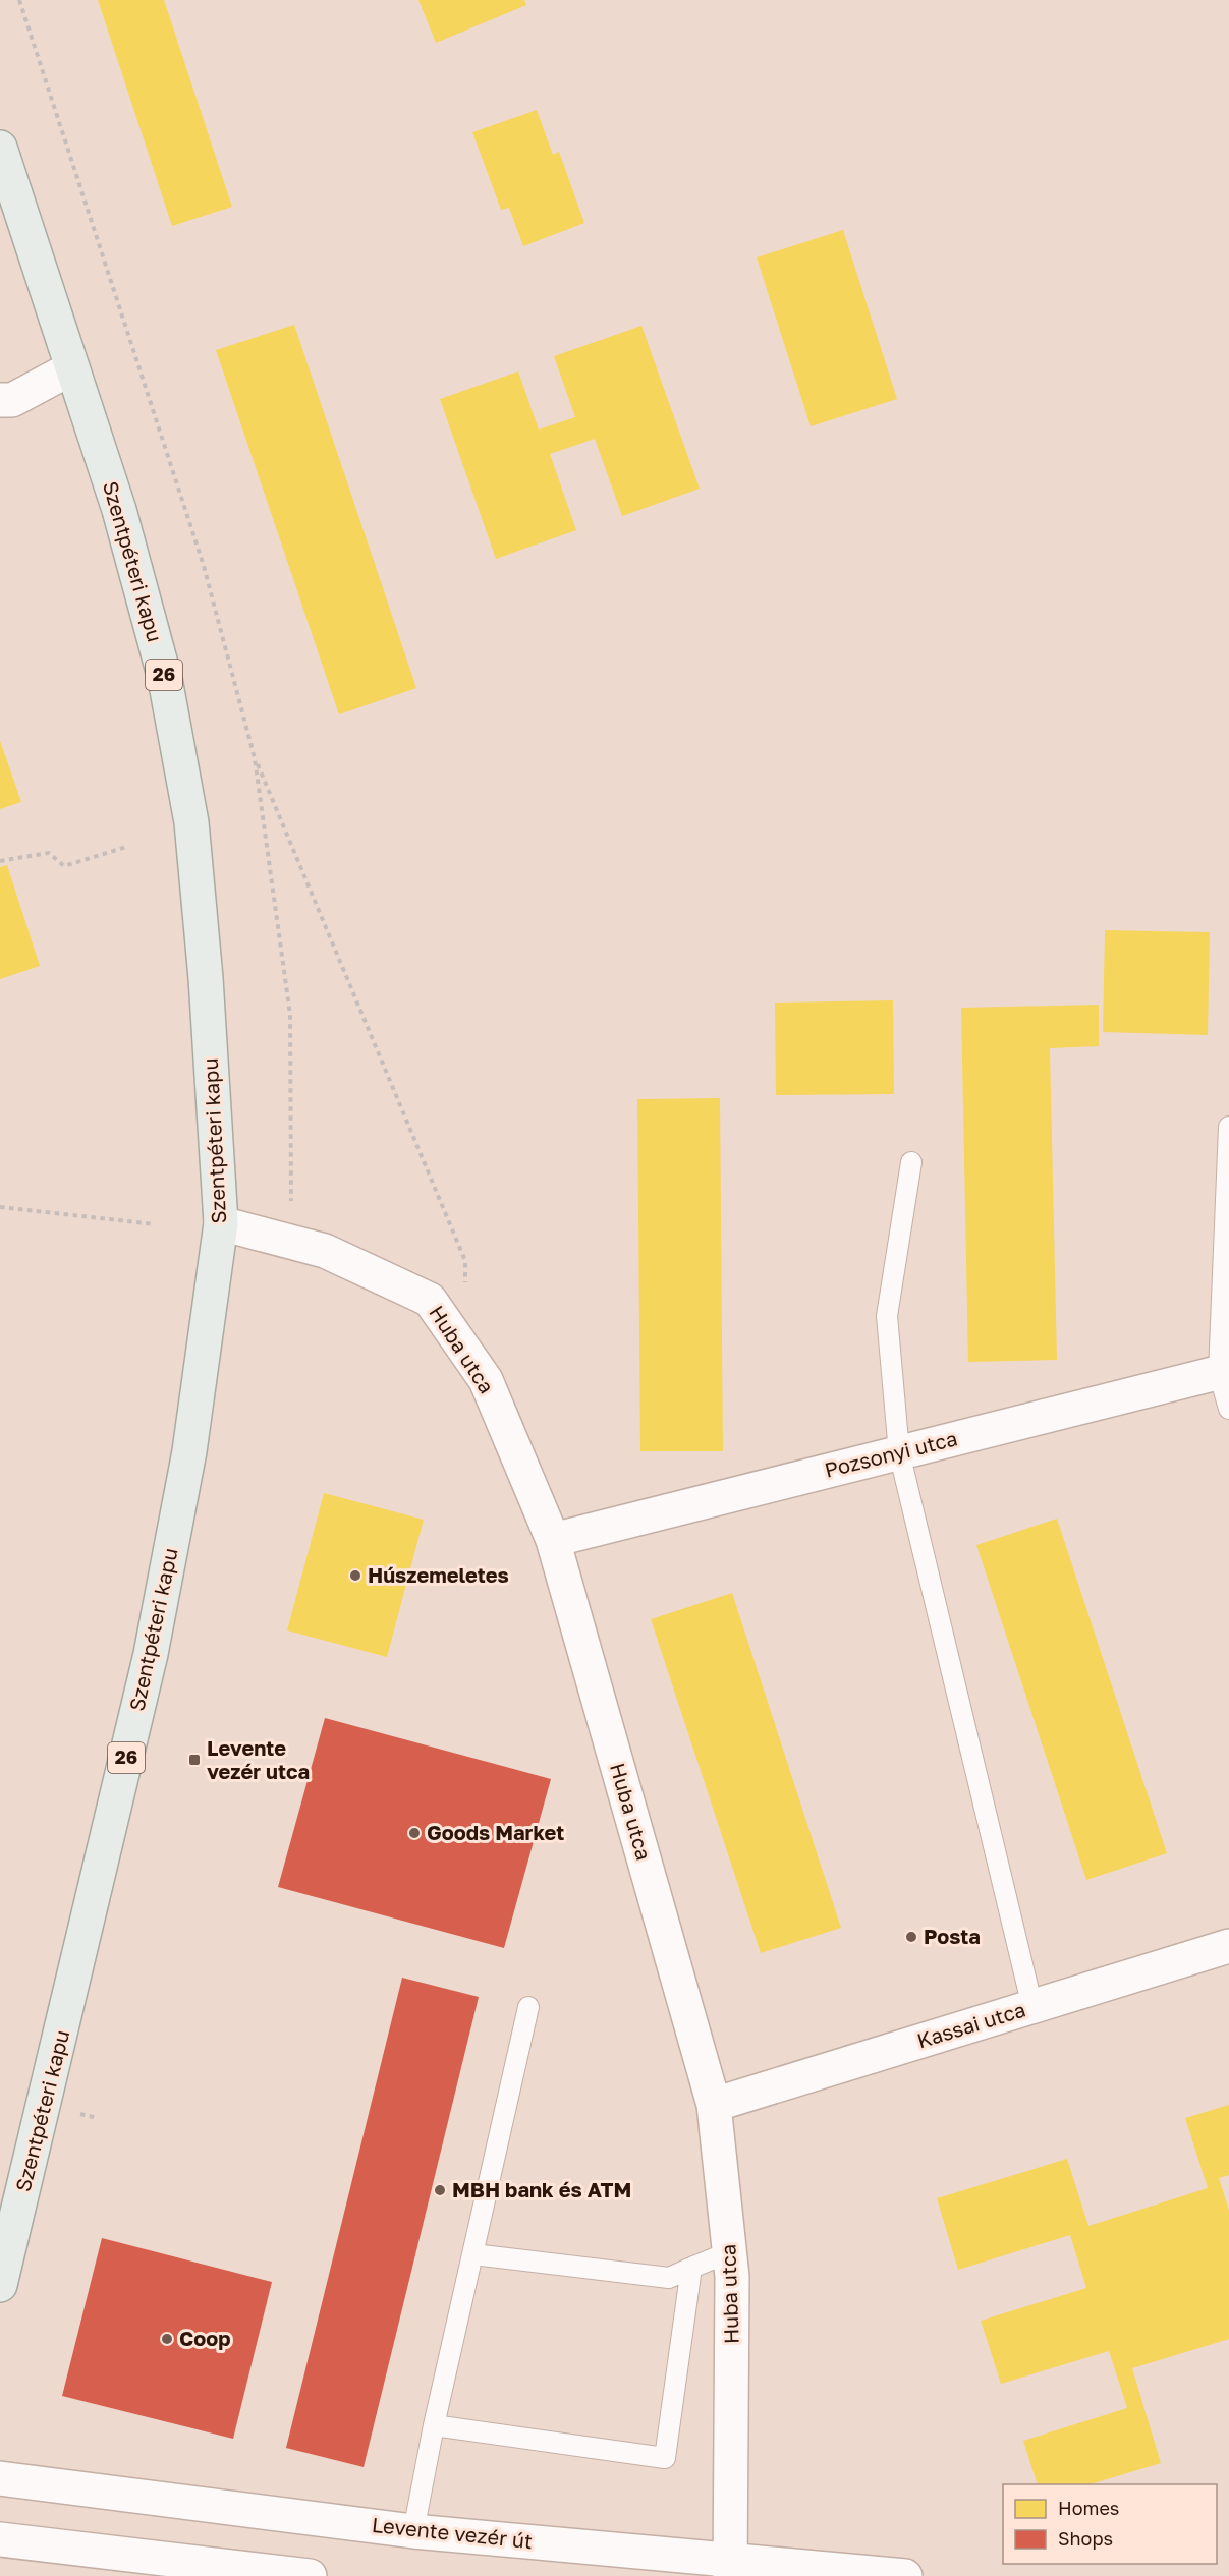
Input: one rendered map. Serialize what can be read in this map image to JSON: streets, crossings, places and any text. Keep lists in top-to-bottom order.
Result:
{
  "streets": {
    "main road": ["Szentpéteri kapu", "26"],
    "street": [
      "Huba utca",
      "Pozsonyi utca",
      "Kassai utca",
      "Levente vezér út"
    ]
  },
  "crossings": [
    ["Szentpéteri kapu", "Huba utca"],
    ["Huba utca", "Pozsonyi utca"],
    ["Huba utca", "Kassai utca"],
    ["Huba utca", "Levente vezér út"]
  ],
  "places": {
    "other": [
      "Húszemeletes",
      "Goods Market",
      "Posta",
      "MBH bank és ATM",
      "Coop"
    ],
    "transit": ["Levente vezér utca"]
  },
  "legend": ["Homes", "Shops"]
}
